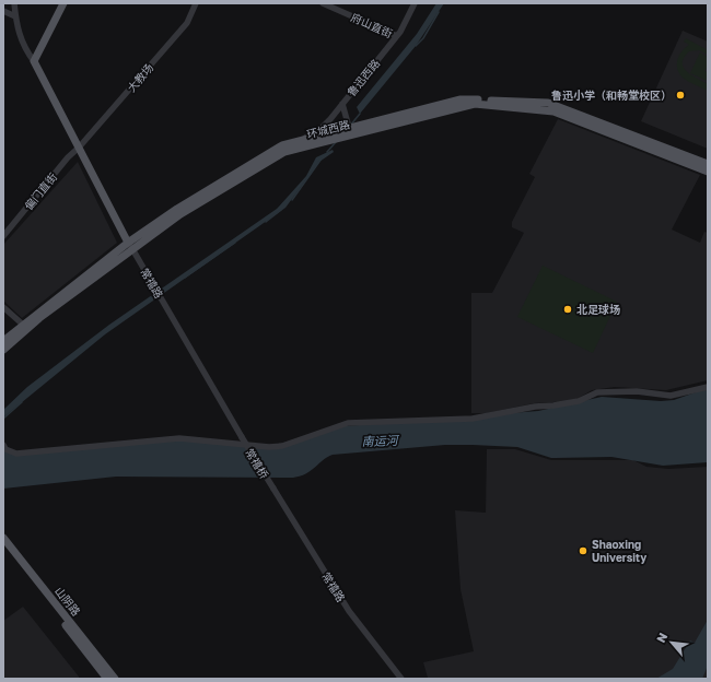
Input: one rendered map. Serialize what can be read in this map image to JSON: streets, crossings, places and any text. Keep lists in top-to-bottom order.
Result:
{
  "streets": {
    "main road": ["环城西路", "山阴路"],
    "street": [
      "府山直街",
      "大教场",
      "鲁迅西路",
      "偏门直街",
      "常禧路",
      "常禧桥"
    ]
  },
  "crossings": [
    ["府山直街", "鲁迅西路"],
    ["大教场", "偏门直街"],
    ["鲁迅西路", "环城西路"],
    ["环城西路", "常禧路"],
    ["常禧路", "常禧桥"]
  ],
  "water": ["南运河"],
  "places": ["鲁迅小学（和畅堂校区）", "北足球场", "Shaoxing University"],
  "north": "top left"
}
